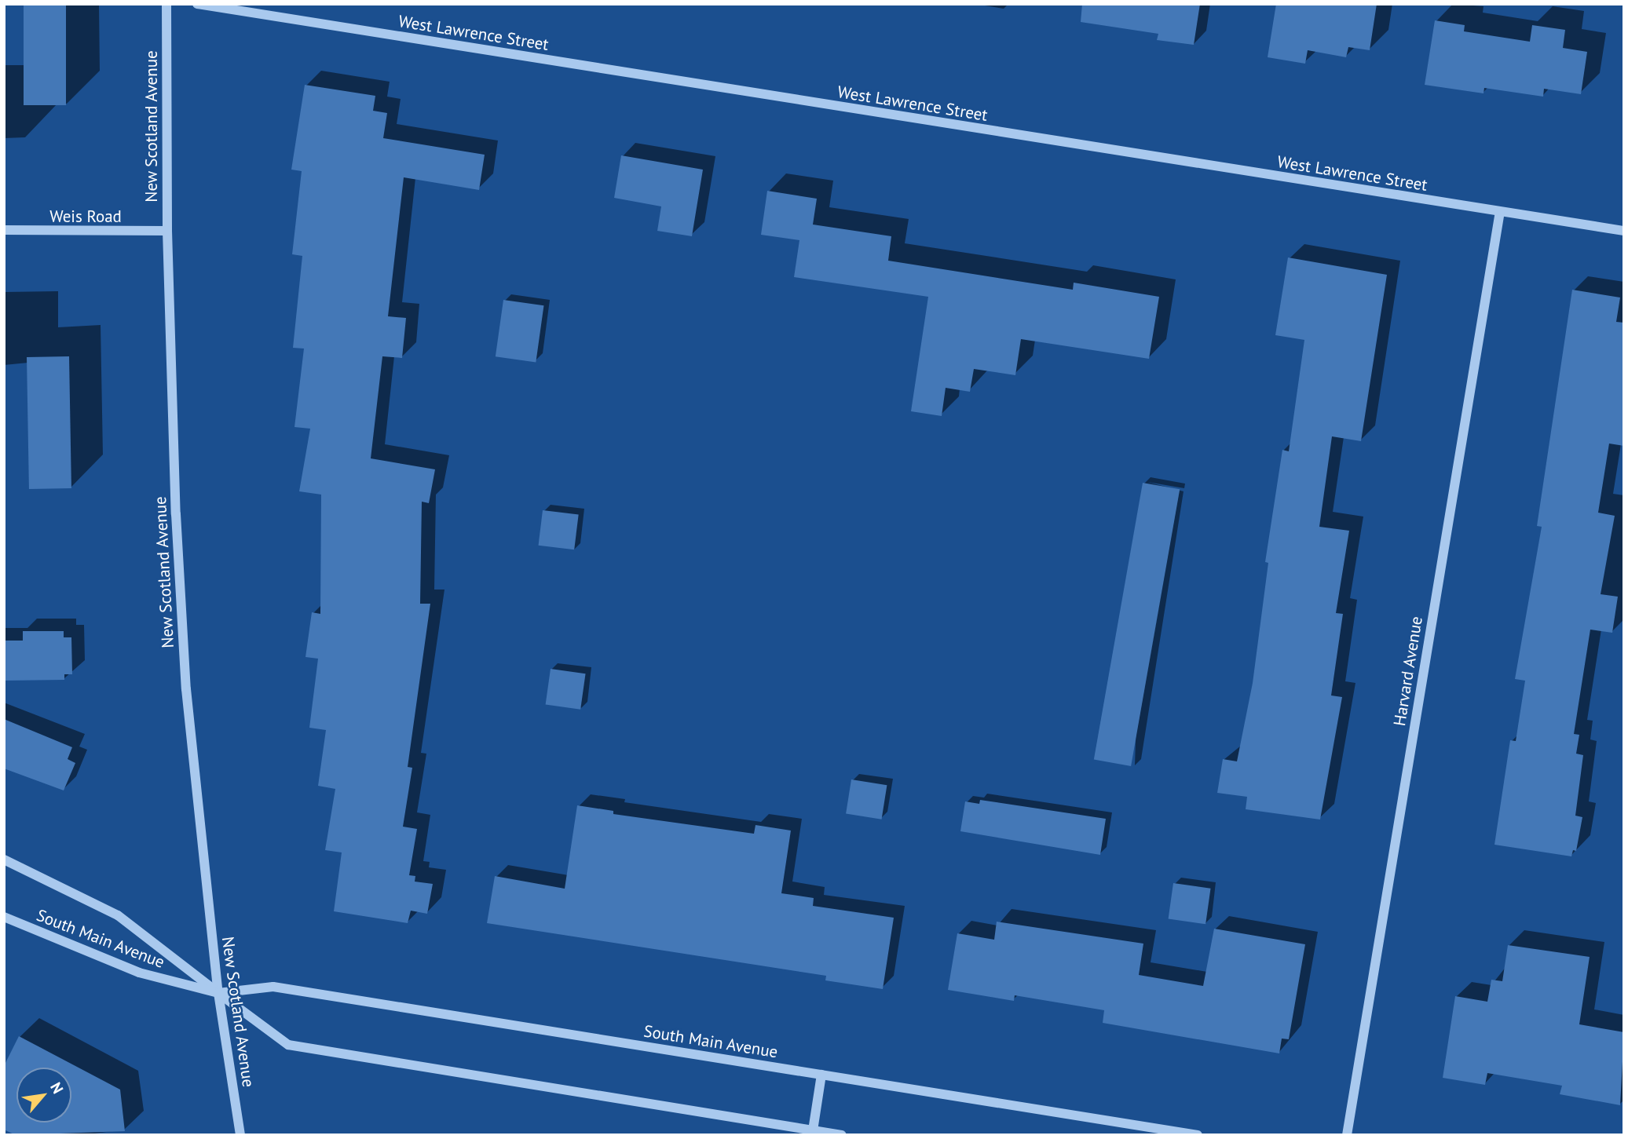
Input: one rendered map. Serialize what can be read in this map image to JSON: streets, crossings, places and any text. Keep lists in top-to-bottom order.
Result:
{
  "streets": {
    "street": [
      "West Lawrence Street",
      "New Scotland Avenue",
      "Weis Road",
      "Harvard Avenue",
      "South Main Avenue"
    ]
  },
  "crossings": [
    ["West Lawrence Street", "Harvard Avenue"],
    ["New Scotland Avenue", "Weis Road"],
    ["New Scotland Avenue", "South Main Avenue"]
  ],
  "north": "top right"
}
